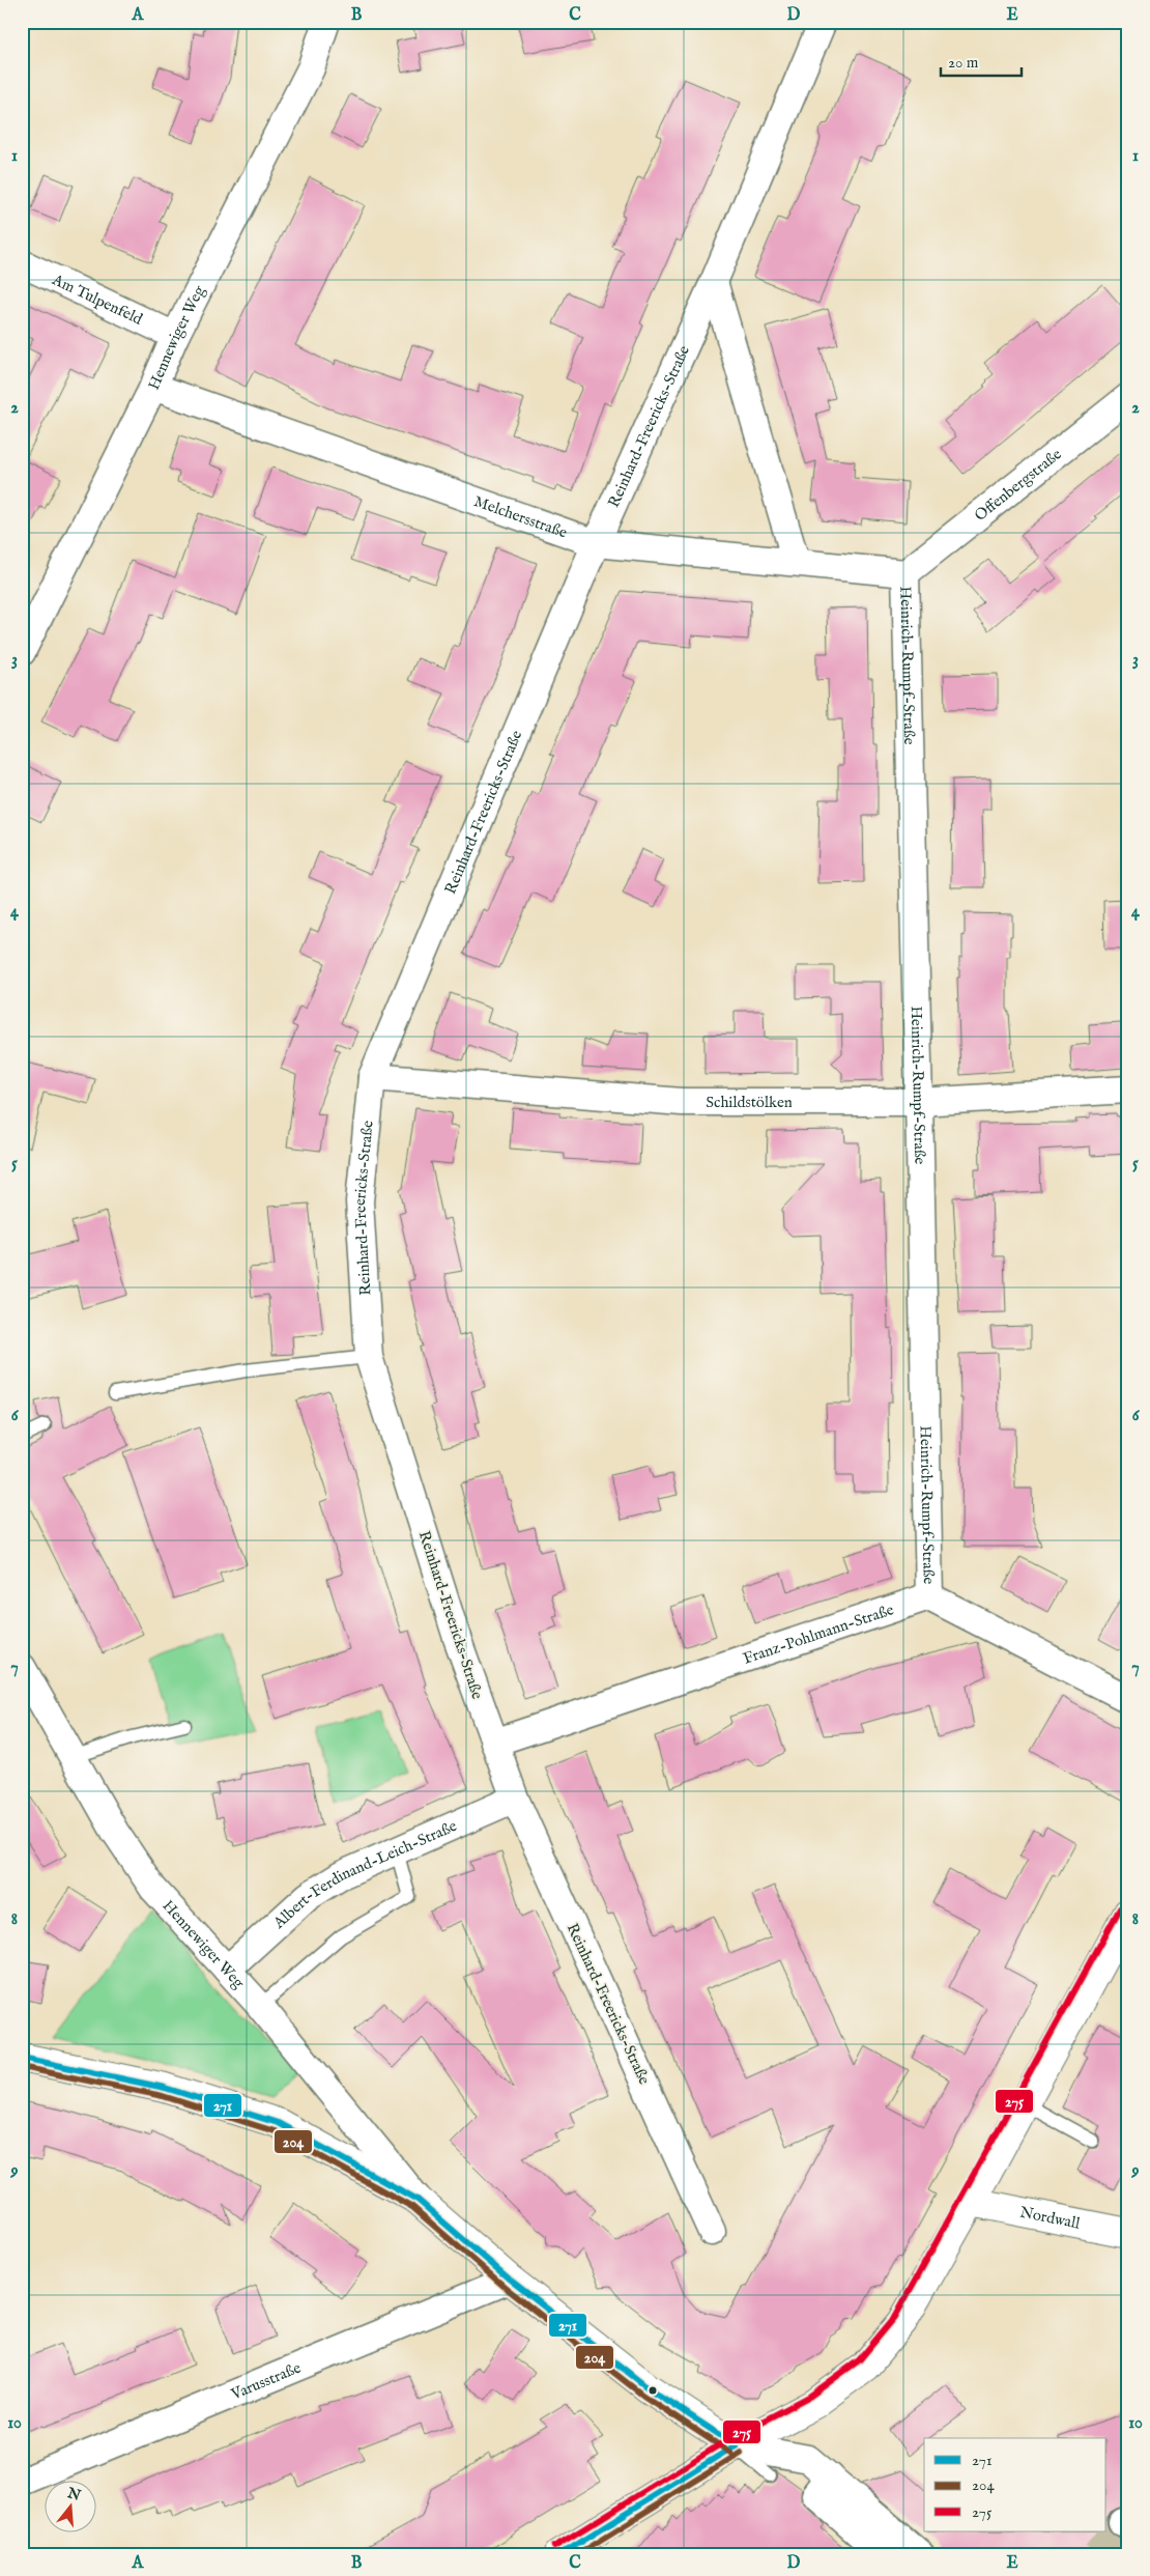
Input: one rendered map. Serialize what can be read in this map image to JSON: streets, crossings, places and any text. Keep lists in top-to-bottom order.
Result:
{
  "streets": {
    "street": [
      "Am Tulpenfeld",
      "Hennewiger Weg",
      "Reinhard-Freericks-Straße",
      "Offenbergstraße",
      "Melchersstraße",
      "Heinrich-Rumpf-Straße",
      "Schildstölken",
      "Franz-Pohlmann-Straße",
      "Albert-Ferdinand-Leich-Straße",
      "Nordwall",
      "Varusstraße"
    ]
  },
  "crossings": [
    ["Am Tulpenfeld", "Hennewiger Weg"],
    ["Hennewiger Weg", "Melchersstraße"],
    ["Hennewiger Weg", "Albert-Ferdinand-Leich-Straße"],
    ["Reinhard-Freericks-Straße", "Melchersstraße"],
    ["Reinhard-Freericks-Straße", "Schildstölken"],
    ["Reinhard-Freericks-Straße", "Franz-Pohlmann-Straße"],
    ["Reinhard-Freericks-Straße", "Albert-Ferdinand-Leich-Straße"],
    ["Offenbergstraße", "Melchersstraße"],
    ["Offenbergstraße", "Heinrich-Rumpf-Straße"],
    ["Melchersstraße", "Heinrich-Rumpf-Straße"],
    ["Heinrich-Rumpf-Straße", "Schildstölken"],
    ["Heinrich-Rumpf-Straße", "Franz-Pohlmann-Straße"]
  ],
  "lines": ["transit line 275", "transit line 271", "transit line 204"],
  "legend": ["271", "204", "275"],
  "scale_bar": "20 m",
  "north": "top",
  "grid": {
    "columns": [
      "A",
      "B",
      "C",
      "D",
      "E"
    ],
    "rows": [
      "1",
      "2",
      "3",
      "4",
      "5",
      "6",
      "7",
      "8",
      "9",
      "10"
    ]
  }
}
